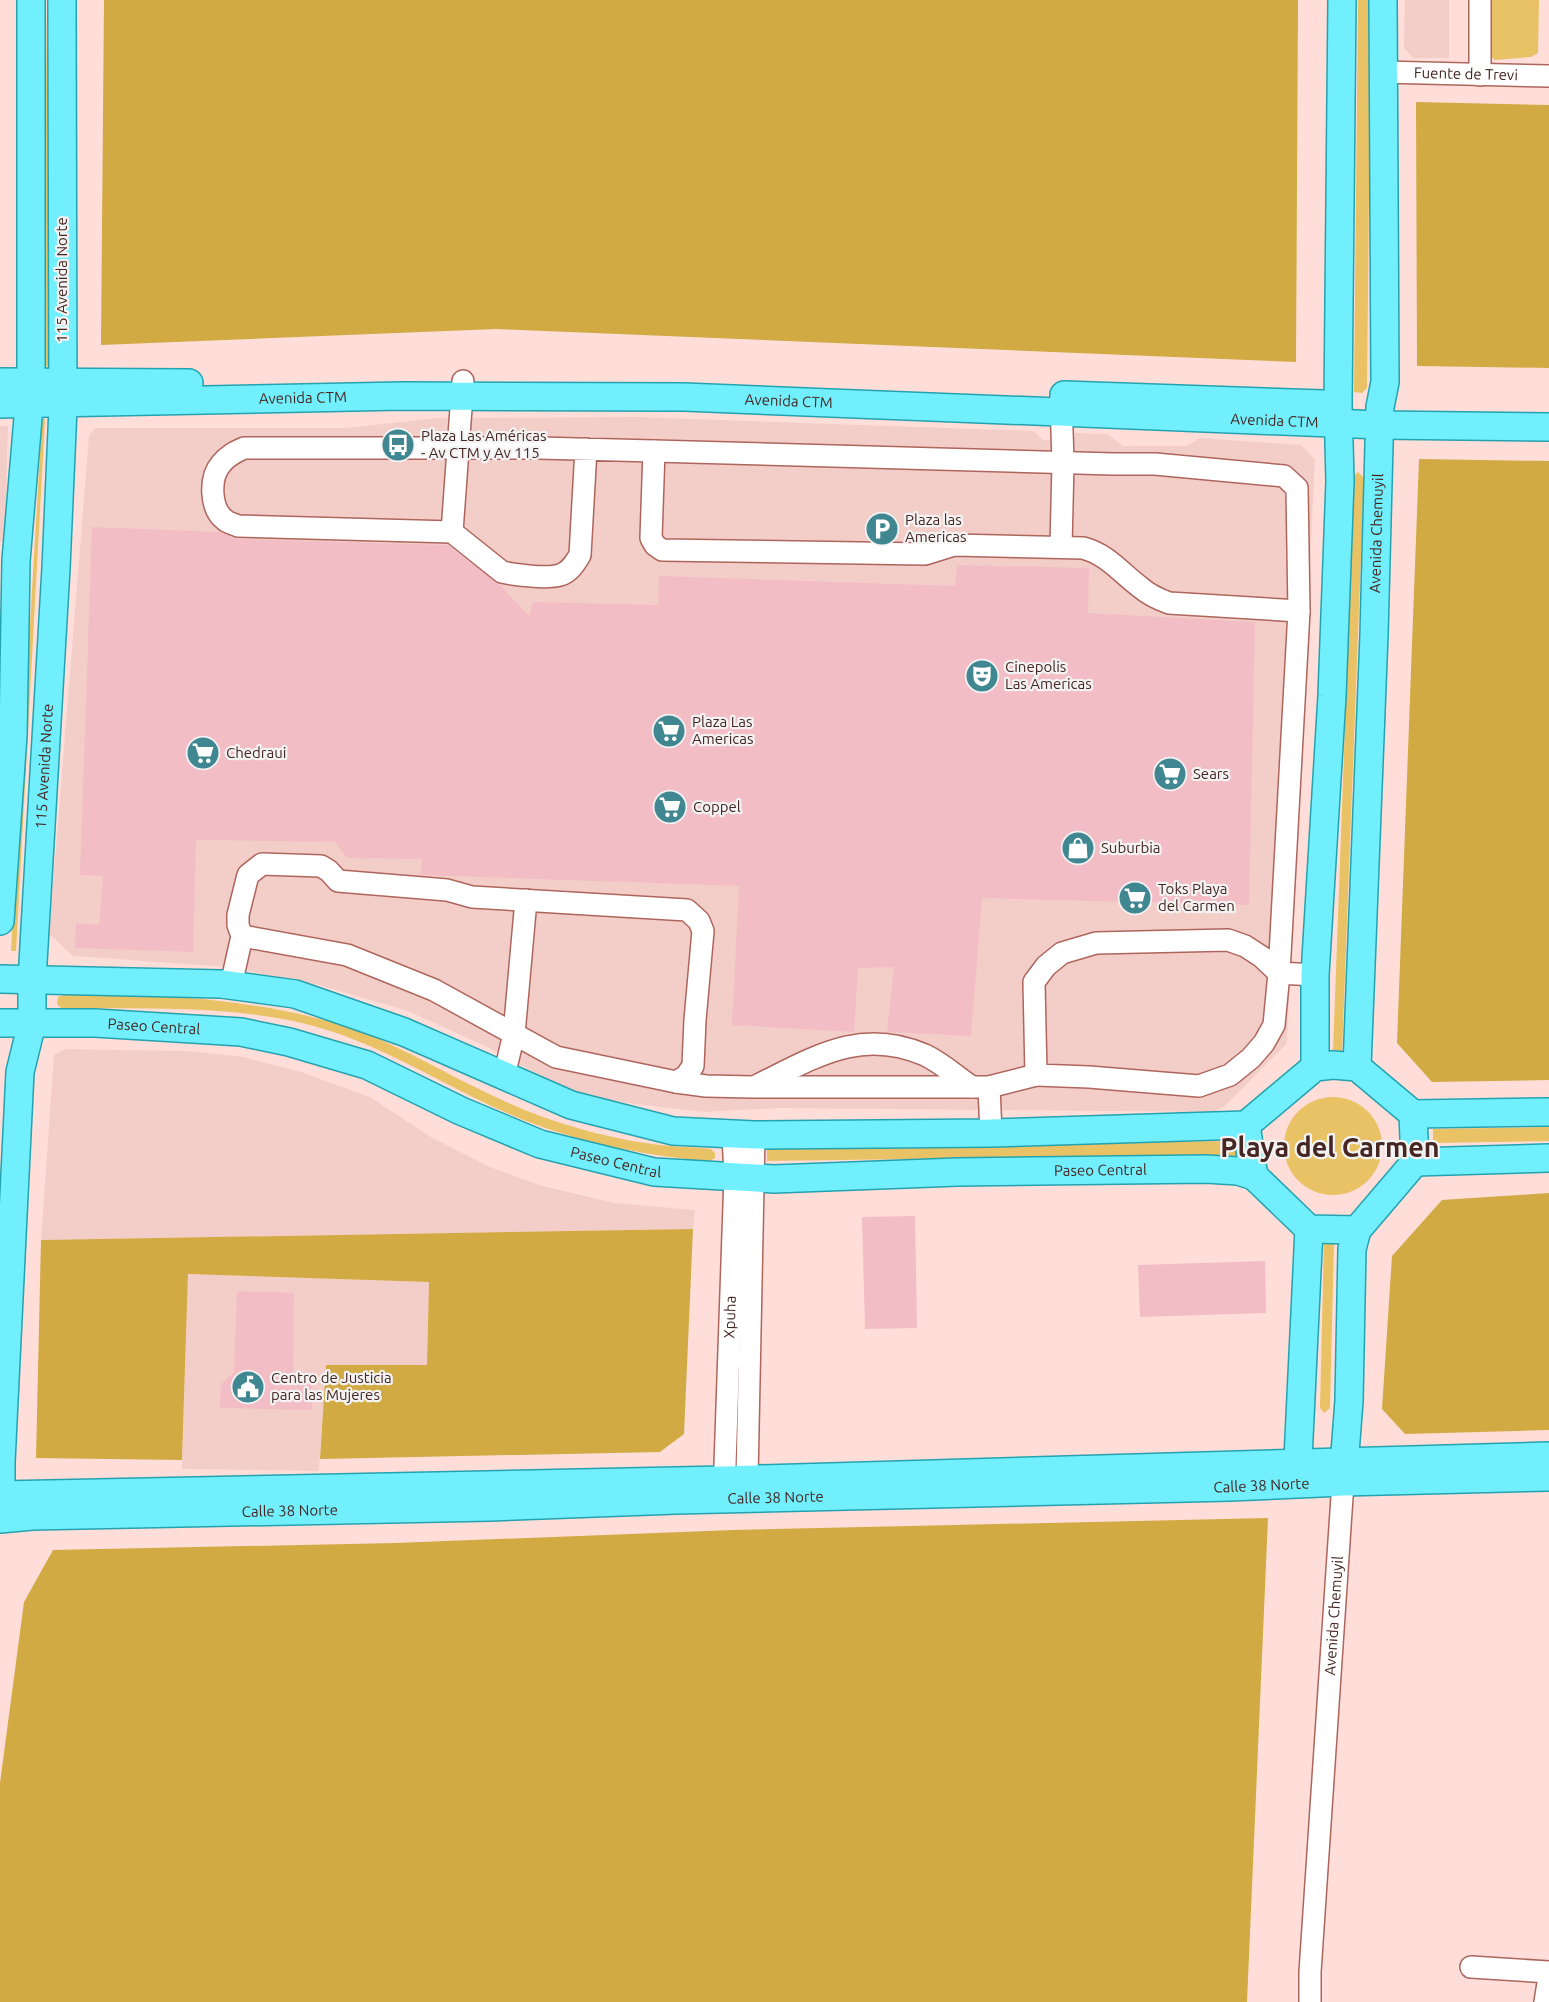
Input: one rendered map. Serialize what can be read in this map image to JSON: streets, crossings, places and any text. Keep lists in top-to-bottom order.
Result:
{
  "streets": {
    "main road": [
      "115 Avenida Norte",
      "Avenida CTM",
      "Avenida Chemuyil",
      "Paseo Central",
      "Calle 38 Norte"
    ],
    "street": ["Fuente de Trevi", "Xpuha"]
  },
  "crossings": [
    ["Fuente de Trevi", "Avenida Chemuyil"],
    ["115 Avenida Norte", "Avenida CTM"],
    ["115 Avenida Norte", "Paseo Central"],
    ["115 Avenida Norte", "Calle 38 Norte"],
    ["Avenida CTM", "Avenida Chemuyil"],
    ["Avenida Chemuyil", "Paseo Central"],
    ["Avenida Chemuyil", "Calle 38 Norte"],
    ["Paseo Central", "Xpuha"],
    ["Xpuha", "Calle 38 Norte"]
  ],
  "districts": ["Playa del Carmen"],
  "places": {
    "bus stop": ["Plaza Las Américas - Av CTM y Av 115"],
    "parking": ["Plaza las Americas"],
    "theatre": ["Cinepolis Las Americas"],
    "supermarket": [
      "Plaza Las Americas",
      "Chedraui",
      "Sears",
      "Coppel",
      "Toks Playa del Carmen"
    ],
    "shop": ["Suburbia"],
    "public building": ["Centro de Justicia para las Mujeres"]
  }
}
